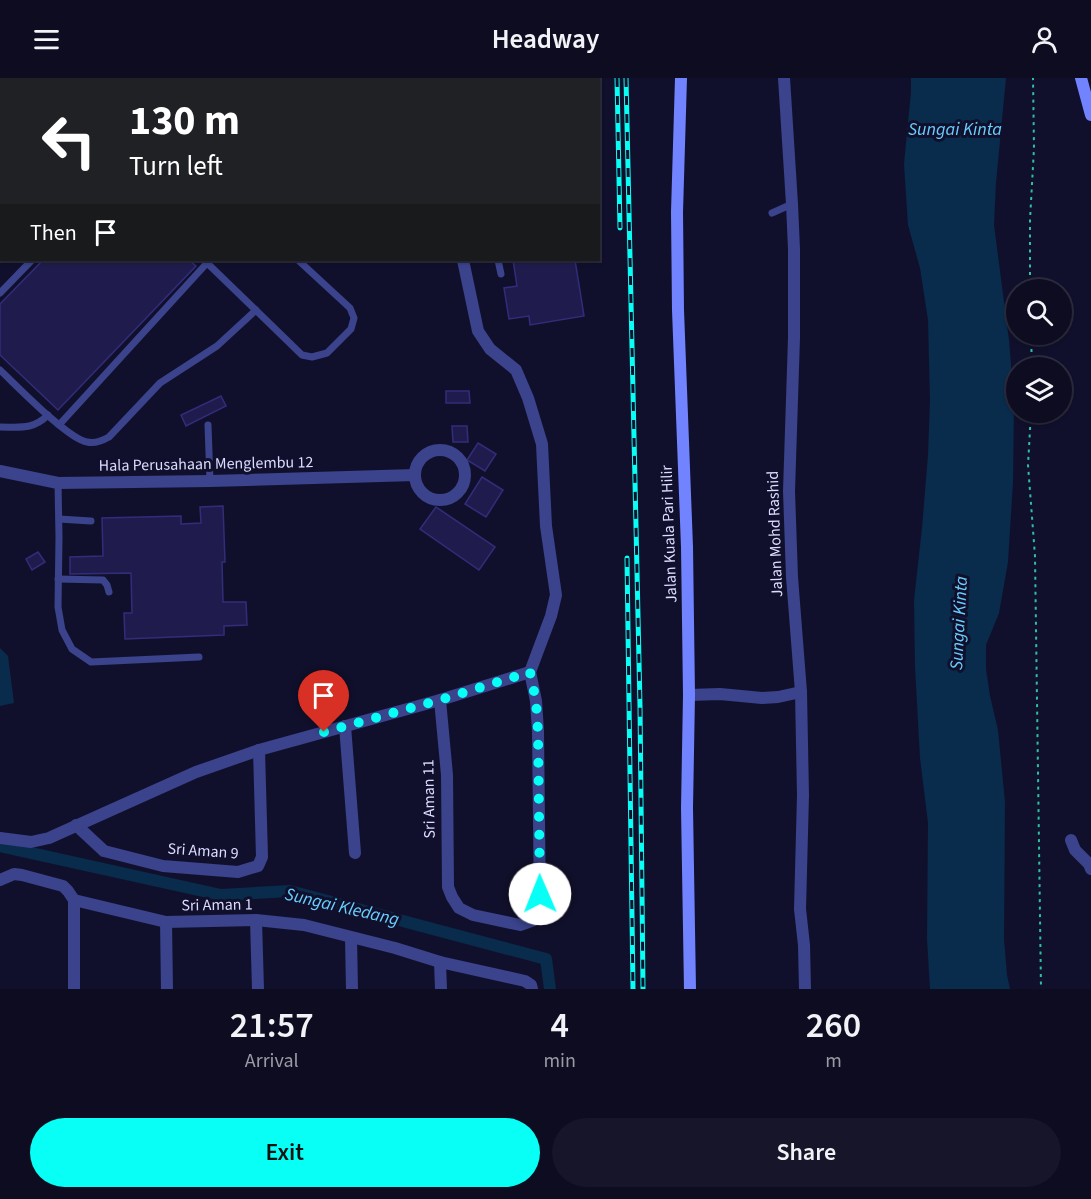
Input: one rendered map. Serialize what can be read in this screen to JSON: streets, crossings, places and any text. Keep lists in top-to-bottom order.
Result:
{
  "streets": {
    "street": [
      "Hala Perusahaan Menglembu 12",
      "Jalan Kuala Pari Hilir",
      "Jalan Mohd Rashid",
      "Sri Aman 11",
      "Sri Aman 9",
      "Sri Aman 1"
    ]
  },
  "water": ["Sungai Kinta", "Sungai Kledang"],
  "page": {
    "header": "Headway",
    "turn": ["130 m", "Turn left"],
    "then": "Then",
    "eta": [
      "21:57",
      "Arrival",
      "4",
      "min",
      "260",
      "m"
    ],
    "buttons": ["Exit", "Share"]
  }
}
